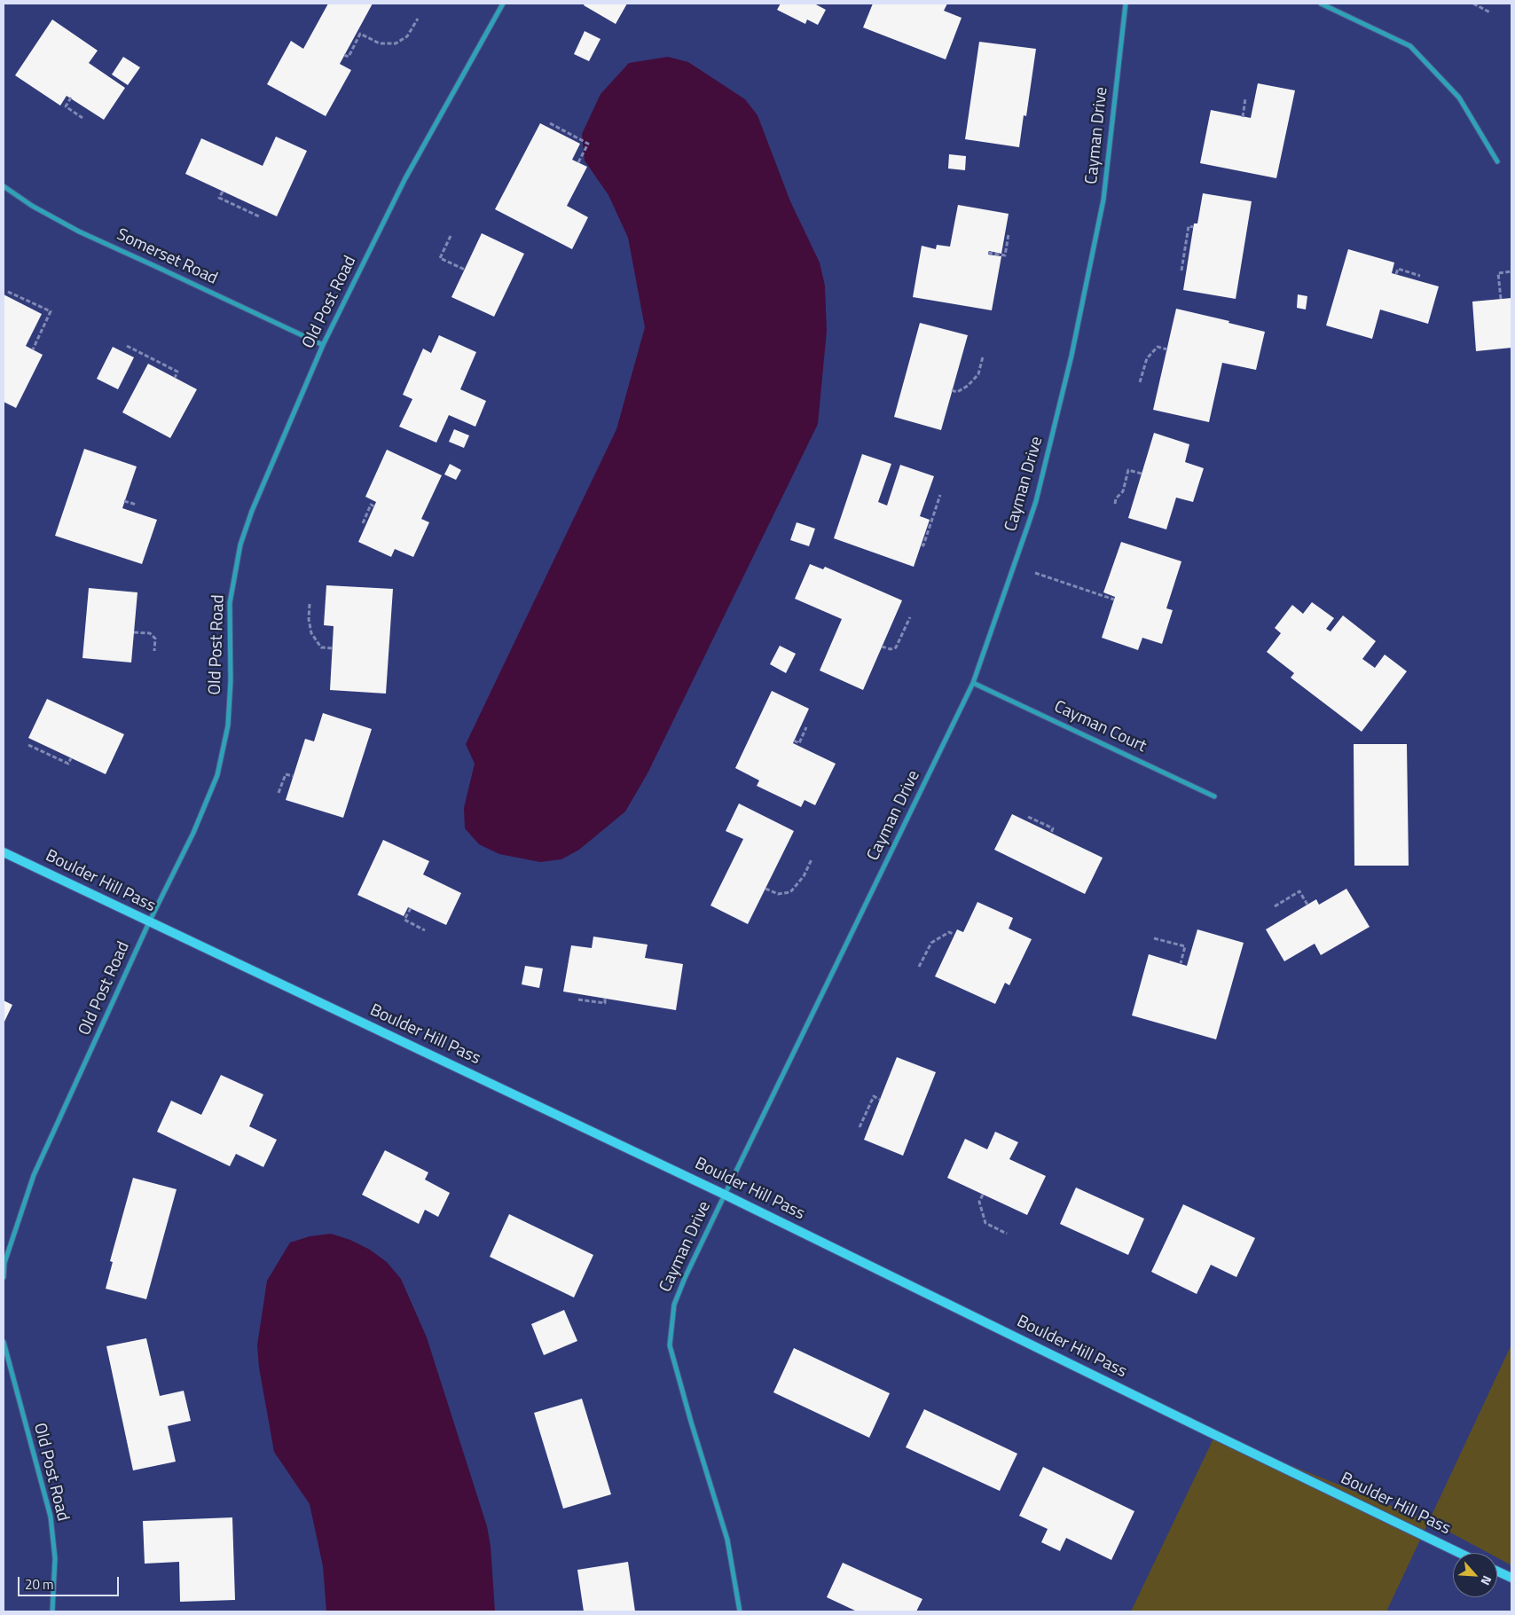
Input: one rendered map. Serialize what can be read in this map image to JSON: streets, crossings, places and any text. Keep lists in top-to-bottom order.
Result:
{
  "streets": {
    "street": [
      "Cayman Drive",
      "Somerset Road",
      "Old Post Road",
      "Cayman Court",
      "Boulder Hill Pass"
    ]
  },
  "crossings": [
    ["Cayman Drive", "Cayman Court"],
    ["Cayman Drive", "Boulder Hill Pass"],
    ["Somerset Road", "Old Post Road"],
    ["Old Post Road", "Boulder Hill Pass"]
  ],
  "scale_bar": "20 m",
  "north": "bottom right"
}
